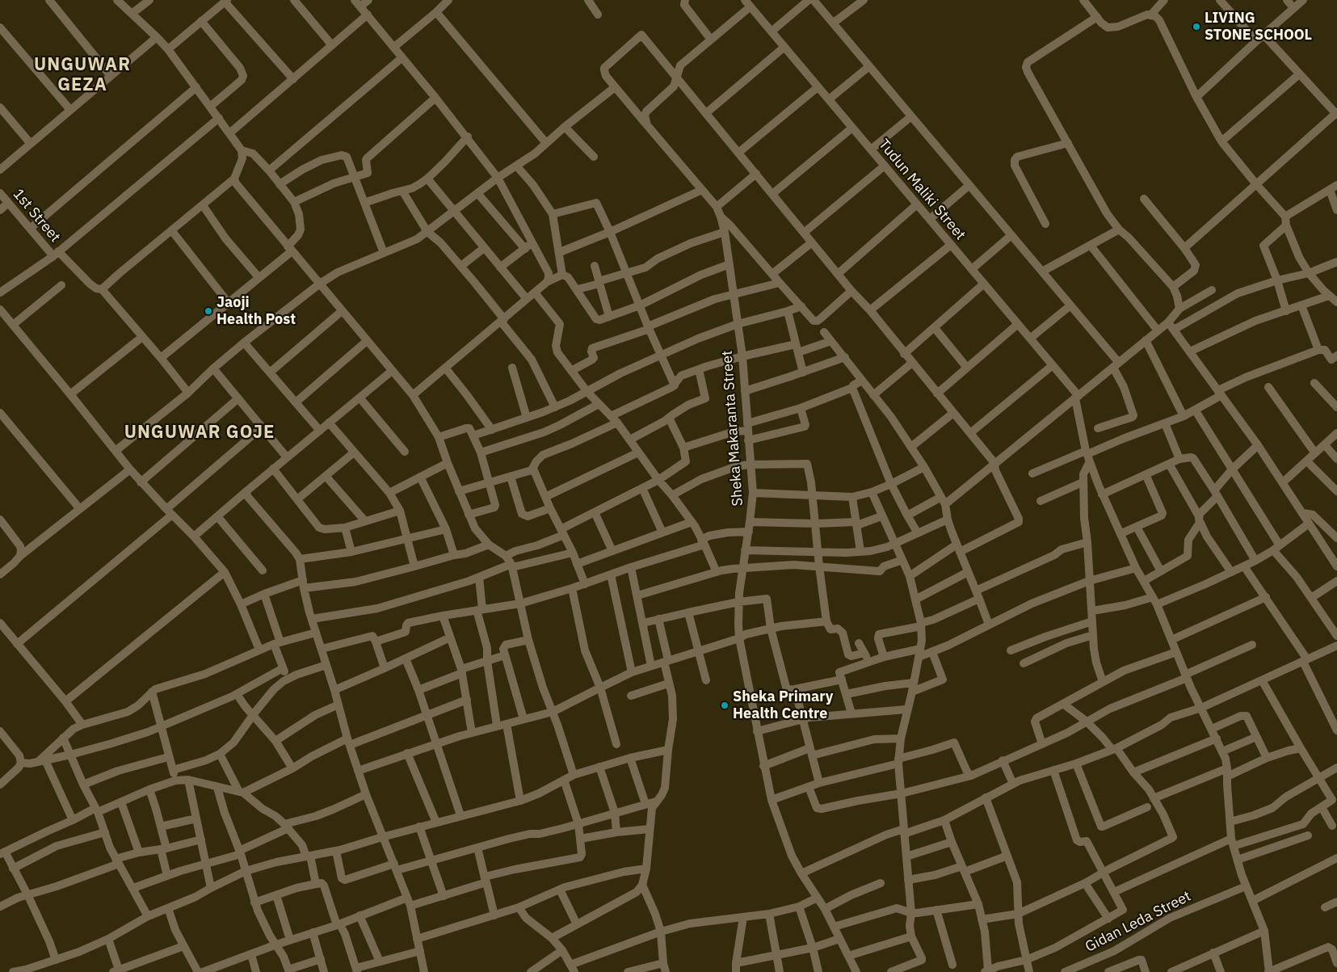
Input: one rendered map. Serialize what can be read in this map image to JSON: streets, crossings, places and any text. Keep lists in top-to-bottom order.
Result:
{
  "streets": {
    "street": [
      "Tudun Maliki Street",
      "1st Street",
      "Sheka Makaranta Street",
      "Gidan Leda Street"
    ]
  },
  "districts": ["UNGUWAR GEZA", "UNGUWAR GOJE"],
  "places": ["LIVING STONE SCHOOL", "Jaoji Health Post", "Sheka Primary Health Centre"]
}
